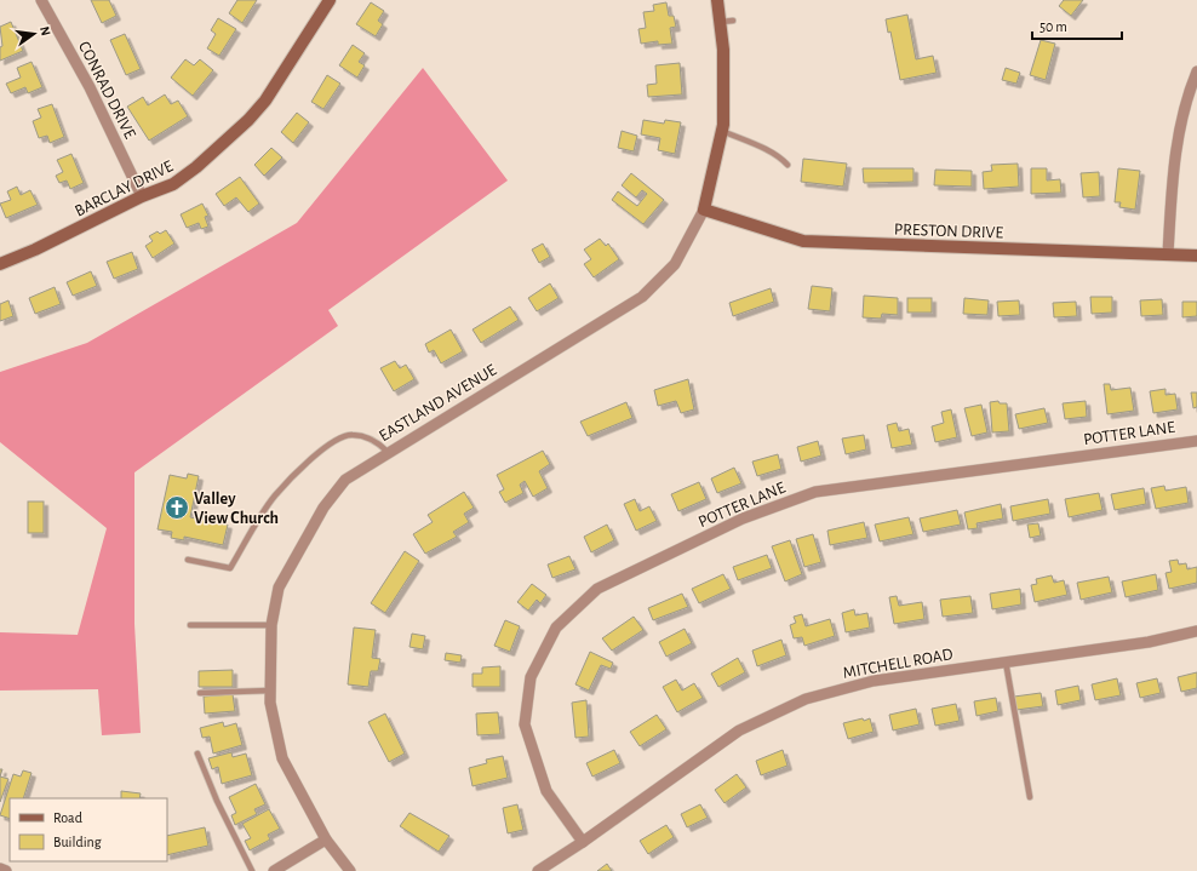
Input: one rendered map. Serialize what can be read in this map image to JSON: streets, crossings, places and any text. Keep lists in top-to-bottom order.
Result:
{
  "streets": {
    "street": [
      "CONRAD DRIVE",
      "BARCLAY DRIVE",
      "PRESTON DRIVE",
      "EASTLAND AVENUE",
      "POTTER LANE",
      "MITCHELL ROAD"
    ]
  },
  "crossings": [
    ["CONRAD DRIVE", "BARCLAY DRIVE"],
    ["PRESTON DRIVE", "EASTLAND AVENUE"],
    ["POTTER LANE", "MITCHELL ROAD"]
  ],
  "places": {
    "church": ["Valley View Church"]
  },
  "legend": ["Road", "Building"],
  "scale_bar": "50 m",
  "north": "right"
}
